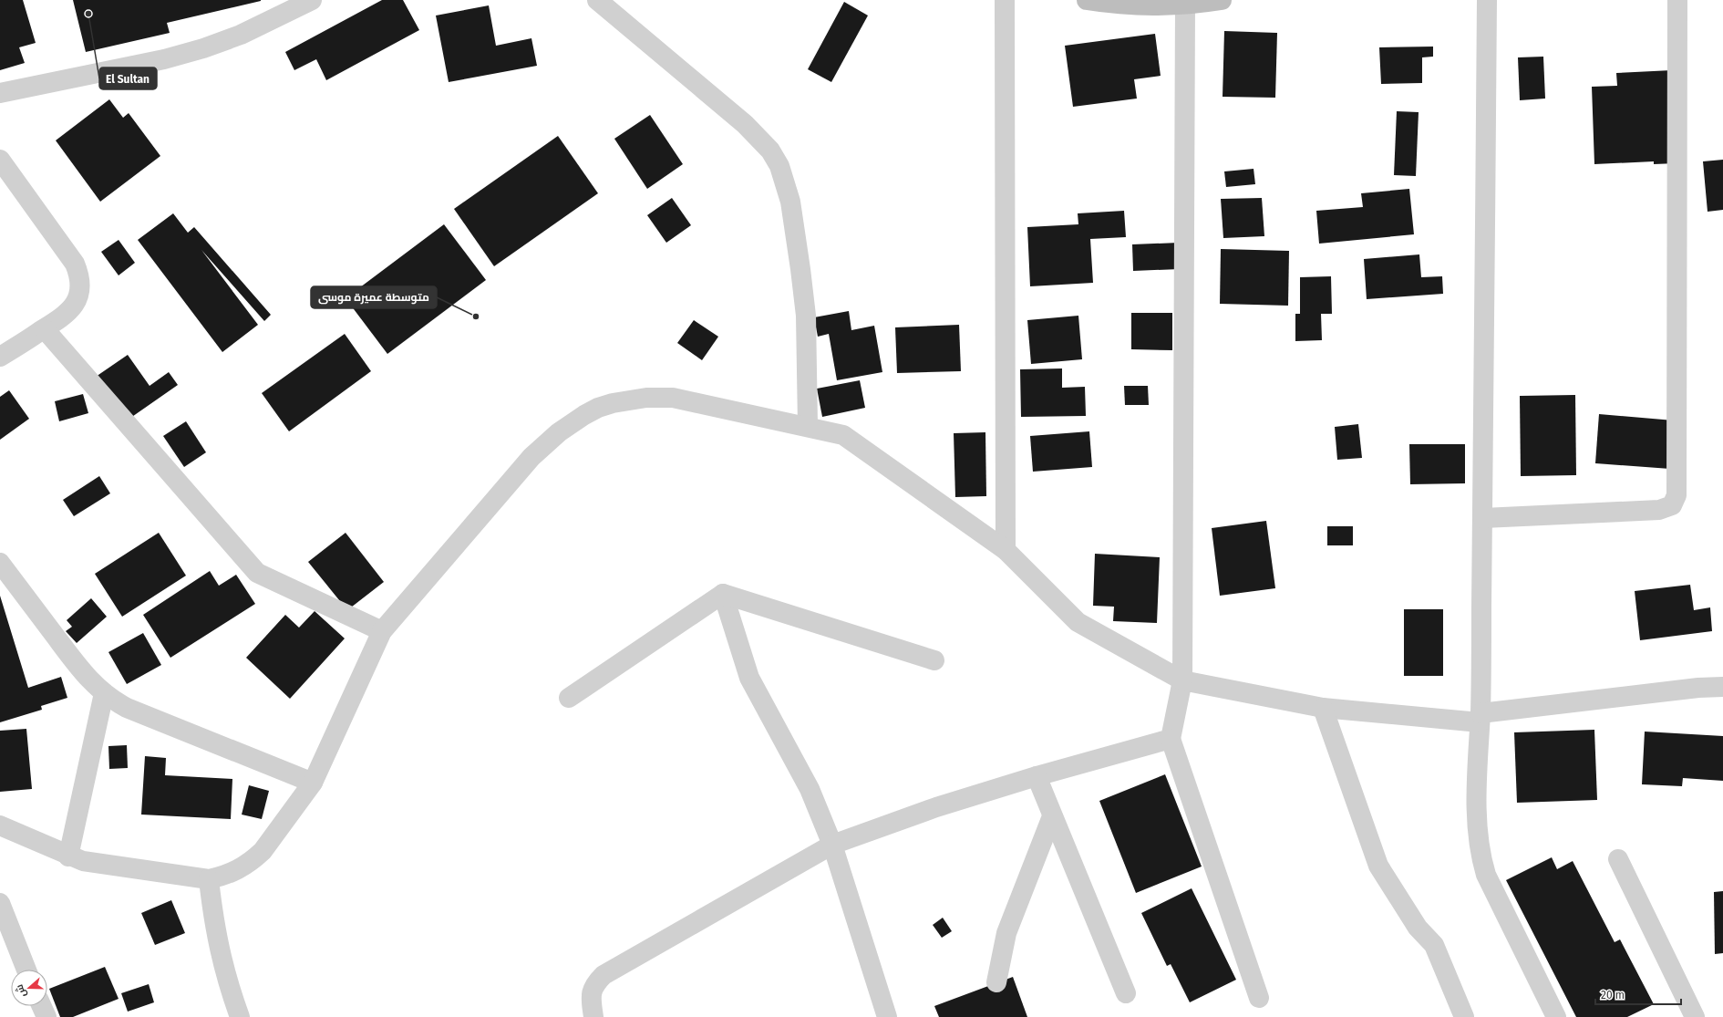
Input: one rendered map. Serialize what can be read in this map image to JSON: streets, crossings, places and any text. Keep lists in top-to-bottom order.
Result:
{
  "places": ["El Sultan", "متوسطة عميرة موسى"],
  "scale_bar": "20 m",
  "north": "left"
}
